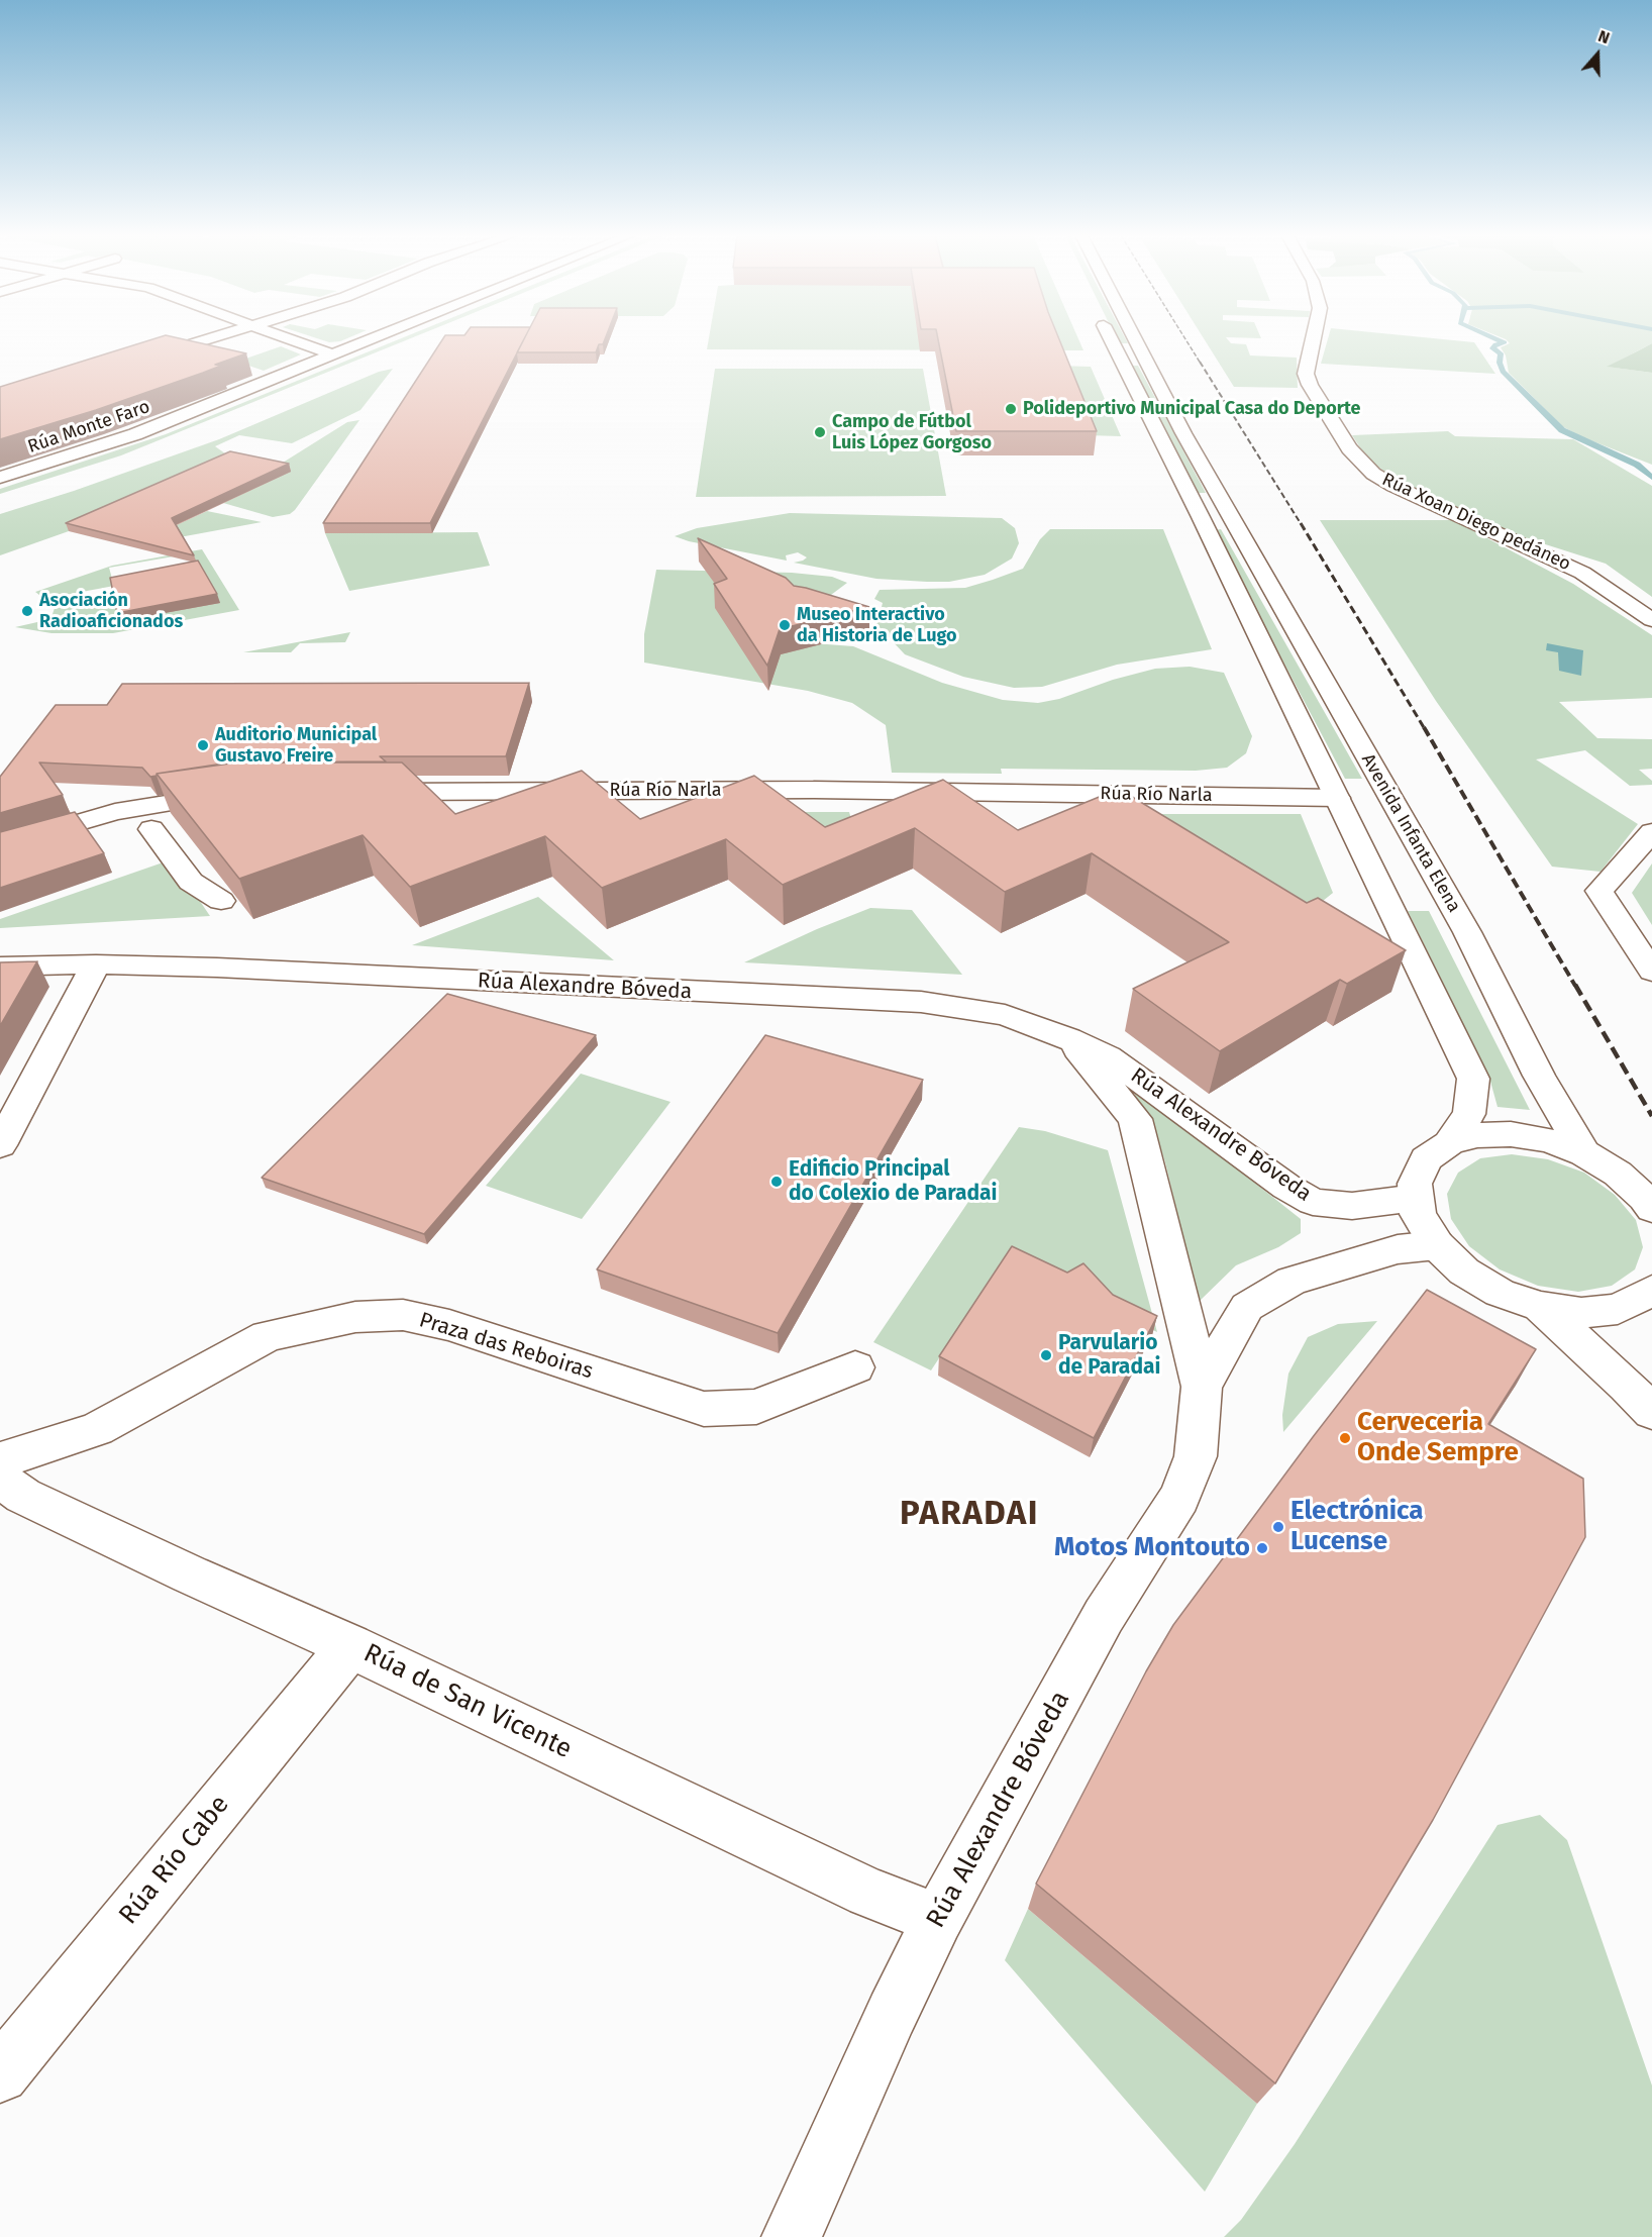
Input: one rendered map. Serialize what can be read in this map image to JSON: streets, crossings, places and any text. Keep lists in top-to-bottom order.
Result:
{
  "streets": {
    "street": [
      "Rúa Monte Faro",
      "Rúa Xoan Diego pedáneo",
      "Rúa Río Narla",
      "Avenida Infanta Elena",
      "Rúa Alexandre Bóveda",
      "Praza das Reboiras",
      "Rúa de San Vicente",
      "Rúa Río Cabe"
    ]
  },
  "crossings": [
    ["Rúa Alexandre Bóveda", "Rúa de San Vicente"],
    ["Rúa de San Vicente", "Rúa Río Cabe"]
  ],
  "districts": ["PARADAI"],
  "places": [
    "Polideportivo Municipal Casa do Deporte",
    "Campo de Fútbol Luis López Gorgoso",
    "Asociación Radioaficionados",
    "Museo Interactivo da Historia de Lugo",
    "Auditorio Municipal Gustavo Freire",
    "Edificio Principal do Colexio de Paradai",
    "Parvulario de Paradai",
    "Cerveceria Onde Sempre",
    "Electrónica Lucense",
    "Motos Montouto"
  ],
  "north": "top"
}
